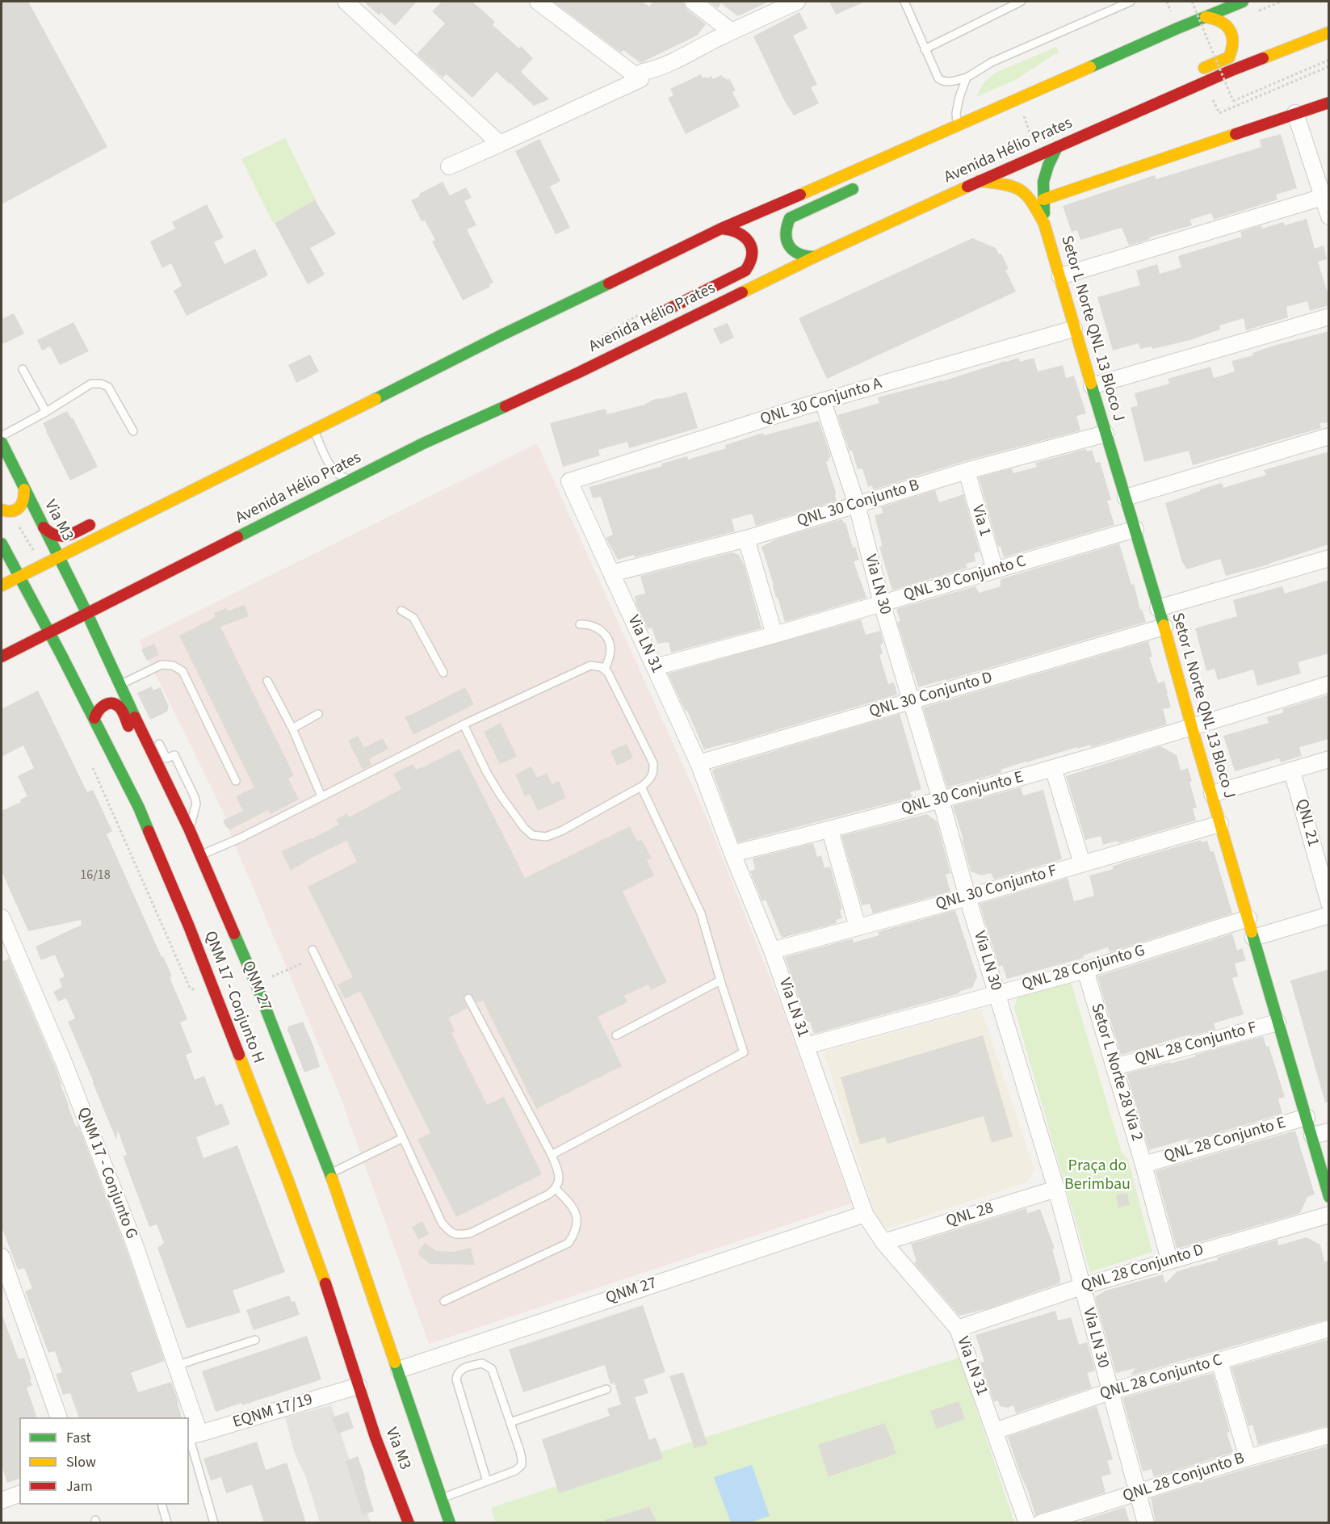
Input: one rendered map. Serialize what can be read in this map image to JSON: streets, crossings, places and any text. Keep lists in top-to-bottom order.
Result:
{
  "streets": {
    "main road": [
      "Avenida Hélio Prates",
      "Setor L Norte QNL 13 Bloco J",
      "Via M3",
      "QNM 27",
      "QNM 17 - Conjunto H"
    ],
    "street": [
      "QNL 30 Conjunto A",
      "QNL 30 Conjunto B",
      "Via 1",
      "QNL 30 Conjunto C",
      "Via LN 30",
      "Via LN 31",
      "QNL 30 Conjunto D",
      "QNL 30 Conjunto E",
      "QNL 21",
      "QNL 30 Conjunto F",
      "QNL 28 Conjunto G",
      "QNL 28 Conjunto F",
      "Setor L Norte 28 Via 2",
      "QNL 28 Conjunto E",
      "QNM 17 - Conjunto G",
      "QNL 28",
      "QNL 28 Conjunto D",
      "QNL 28 Conjunto C",
      "EQNM 17/19",
      "QNL 28 Conjunto B"
    ]
  },
  "crossings": [
    ["Avenida Hélio Prates", "Via M3"],
    ["Avenida Hélio Prates", "QNM 27"],
    ["Avenida Hélio Prates", "QNM 17 - Conjunto H"],
    ["Setor L Norte QNL 13 Bloco J", "QNL 30 Conjunto A"],
    ["Setor L Norte QNL 13 Bloco J", "QNL 30 Conjunto B"],
    ["Setor L Norte QNL 13 Bloco J", "QNL 30 Conjunto C"],
    ["Setor L Norte QNL 13 Bloco J", "QNL 30 Conjunto D"],
    ["Setor L Norte QNL 13 Bloco J", "QNL 30 Conjunto E"],
    ["Setor L Norte QNL 13 Bloco J", "QNL 30 Conjunto F"],
    ["Setor L Norte QNL 13 Bloco J", "QNL 28 Conjunto G"],
    ["Setor L Norte QNL 13 Bloco J", "QNL 28 Conjunto F"],
    ["Setor L Norte QNL 13 Bloco J", "QNL 28 Conjunto E"],
    ["QNL 30 Conjunto A", "Via LN 30"],
    ["QNL 30 Conjunto A", "Via LN 31"],
    ["QNL 30 Conjunto B", "Via 1"],
    ["QNL 30 Conjunto B", "Via LN 30"],
    ["QNL 30 Conjunto B", "Via LN 31"],
    ["Via M3", "QNM 27"],
    ["Via M3", "QNM 17 - Conjunto H"],
    ["Via M3", "EQNM 17/19"],
    ["Via 1", "QNL 30 Conjunto C"],
    ["QNL 30 Conjunto C", "Via LN 30"],
    ["QNL 30 Conjunto C", "Via LN 31"],
    ["Via LN 30", "QNL 30 Conjunto D"],
    ["Via LN 30", "QNL 30 Conjunto E"],
    ["Via LN 30", "QNL 30 Conjunto F"],
    ["Via LN 30", "QNL 28 Conjunto G"],
    ["Via LN 30", "QNL 28"],
    ["Via LN 30", "QNL 28 Conjunto D"],
    ["Via LN 30", "QNL 28 Conjunto C"],
    ["Via LN 30", "QNL 28 Conjunto B"],
    ["Via LN 31", "QNL 30 Conjunto D"],
    ["Via LN 31", "QNL 30 Conjunto E"],
    ["Via LN 31", "QNL 30 Conjunto F"],
    ["Via LN 31", "QNL 28 Conjunto G"],
    ["Via LN 31", "QNM 27"],
    ["Via LN 31", "QNL 28"],
    ["Via LN 31", "QNL 28 Conjunto D"],
    ["Via LN 31", "QNL 28 Conjunto C"],
    ["QNL 28 Conjunto G", "Setor L Norte 28 Via 2"],
    ["QNM 17 - Conjunto H", "EQNM 17/19"],
    ["QNL 28 Conjunto F", "Setor L Norte 28 Via 2"],
    ["Setor L Norte 28 Via 2", "QNL 28 Conjunto E"],
    ["Setor L Norte 28 Via 2", "QNL 28 Conjunto D"],
    ["QNM 17 - Conjunto G", "EQNM 17/19"]
  ],
  "parks": ["Praça do Berimbau"],
  "house_numbers": ["16/18"],
  "legend": ["Fast", "Slow", "Jam"]
}
